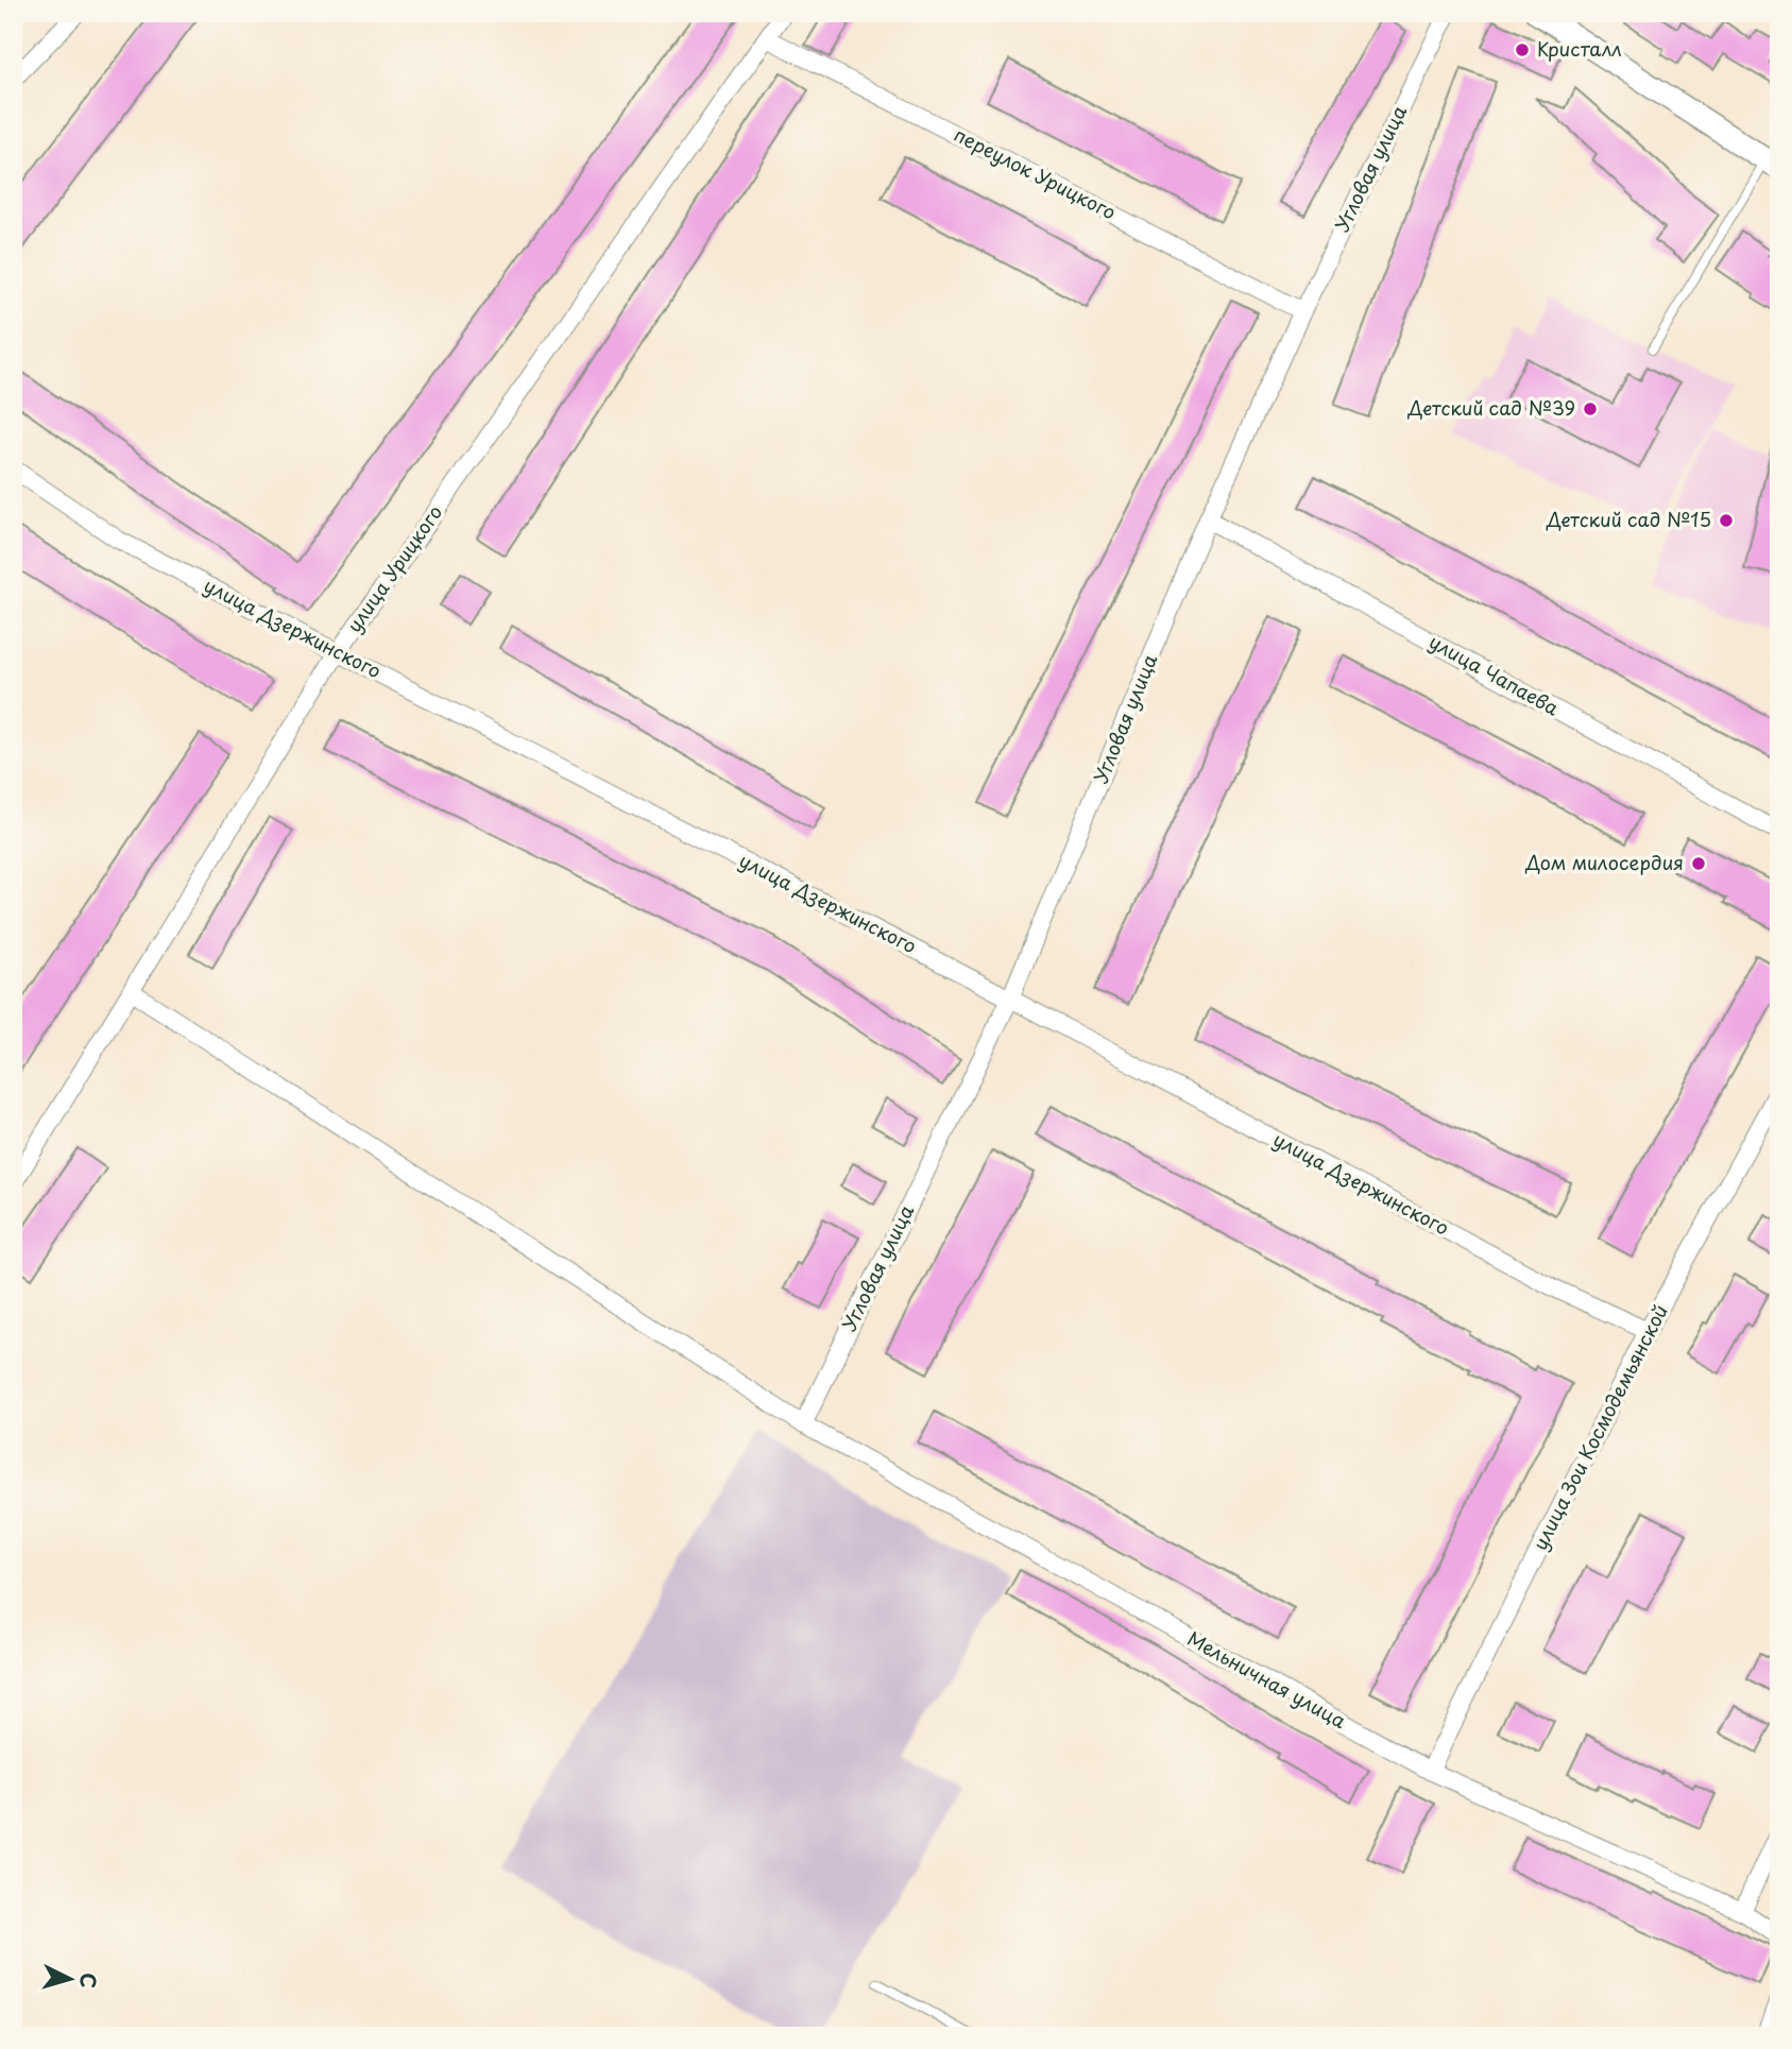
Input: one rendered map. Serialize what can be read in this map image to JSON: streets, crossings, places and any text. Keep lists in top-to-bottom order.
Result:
{
  "streets": {
    "street": [
      "Угловая улица",
      "переулок Урицкого",
      "улица Урицкого",
      "улица Дзержинского",
      "улица Чапаева",
      "улица Зои Космодемьянской",
      "Мельничная улица"
    ]
  },
  "crossings": [
    ["Угловая улица", "переулок Урицкого"],
    ["Угловая улица", "улица Дзержинского"],
    ["Угловая улица", "улица Чапаева"],
    ["Угловая улица", "Мельничная улица"],
    ["переулок Урицкого", "улица Урицкого"],
    ["улица Урицкого", "улица Дзержинского"],
    ["улица Урицкого", "Мельничная улица"],
    ["улица Дзержинского", "улица Зои Космодемьянской"],
    ["улица Зои Космодемьянской", "Мельничная улица"]
  ],
  "places": [
    "Кристалл",
    "Детский сад №39",
    "Детский сад №15",
    "Дом милосердия"
  ],
  "north": "right"
}
